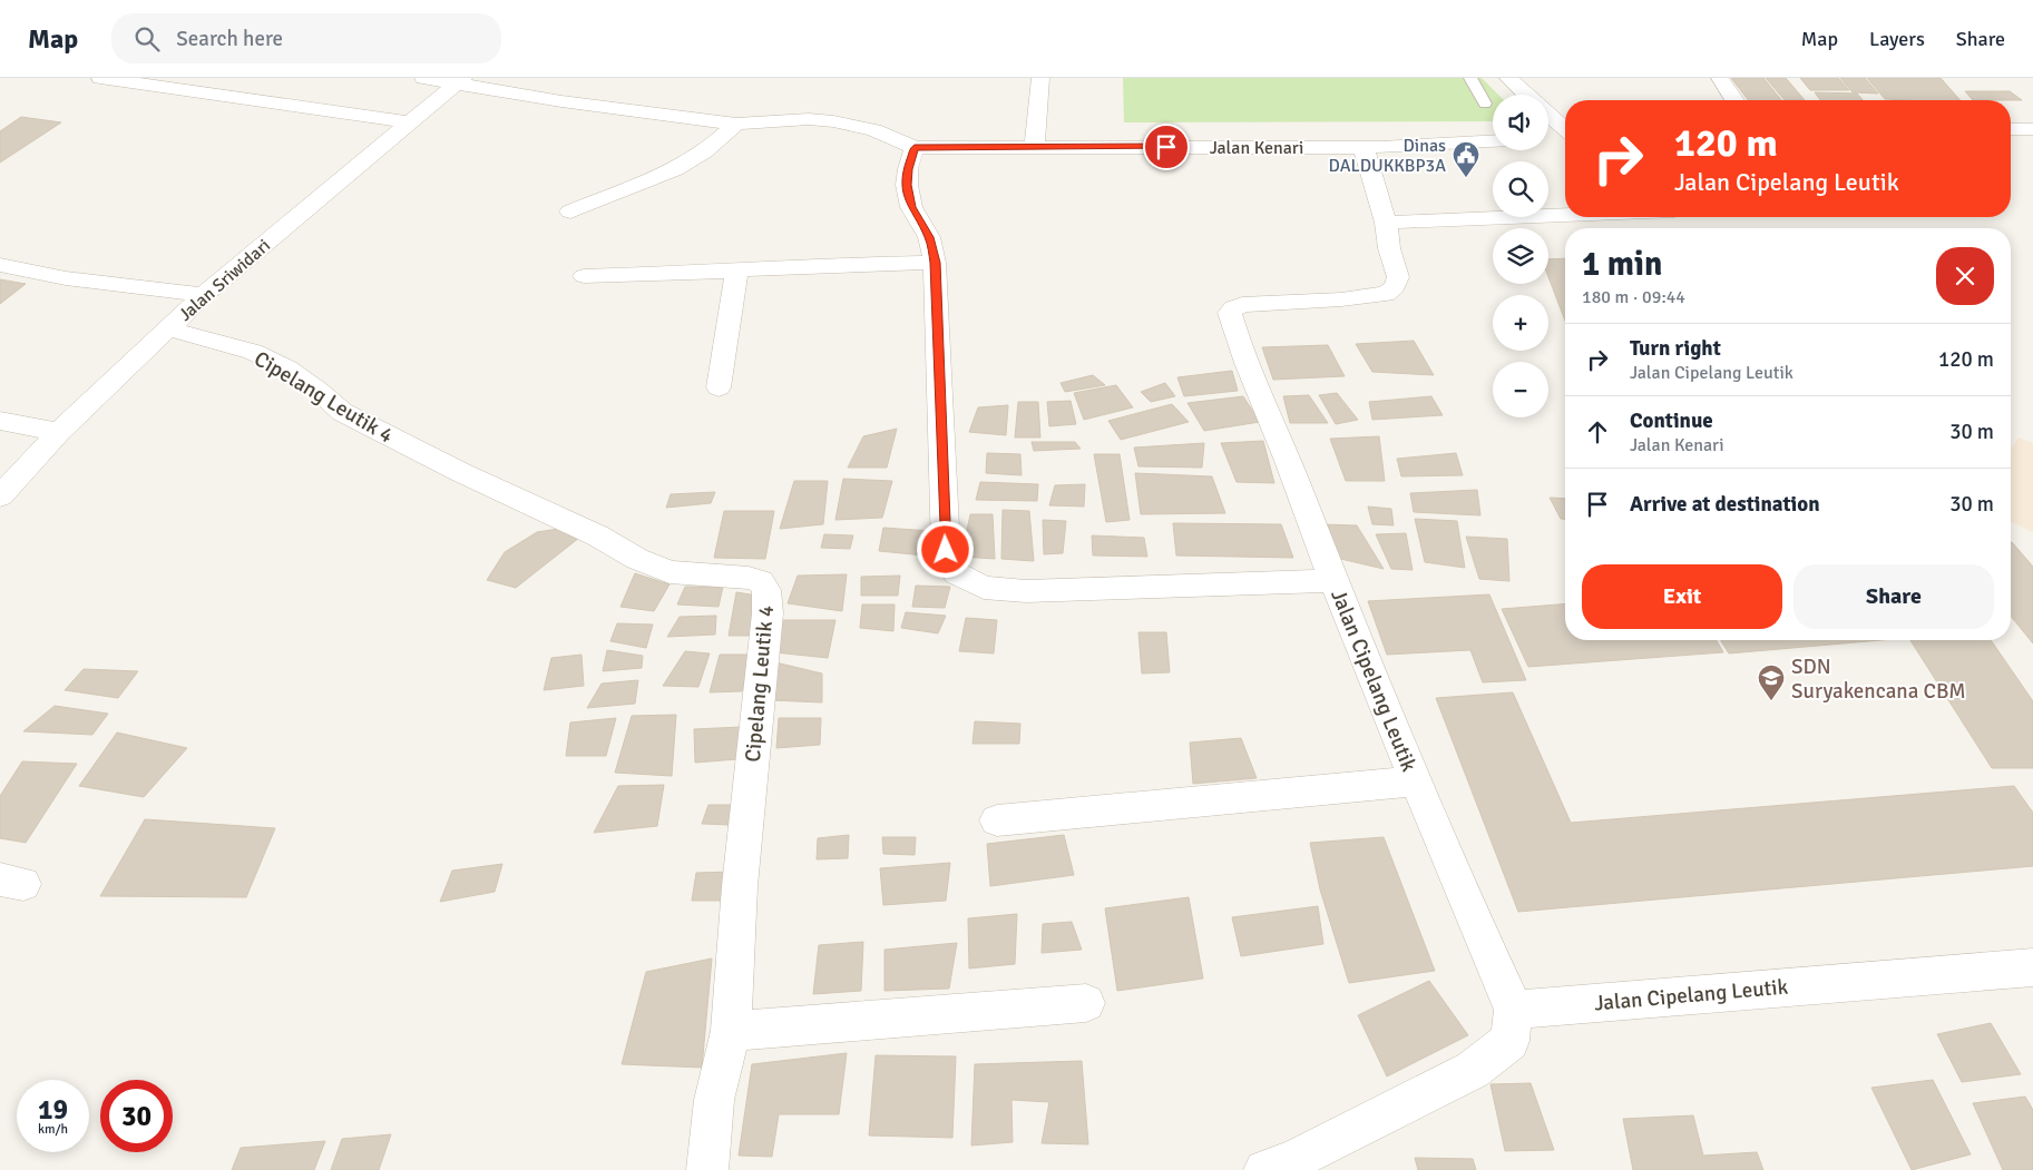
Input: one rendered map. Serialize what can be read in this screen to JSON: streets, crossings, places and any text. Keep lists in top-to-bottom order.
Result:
{
  "streets": {
    "street": [
      "Jalan Kenari",
      "Jalan Sriwidari",
      "Cipelang Leutik 4",
      "Jalan Cipelang Leutik"
    ]
  },
  "crossings": [
    ["Jalan Sriwidari", "Cipelang Leutik 4"]
  ],
  "places": {
    "public building": ["Dinas DALDUKKBP3A"],
    "school or university": ["SDN Suryakencana CBM"]
  },
  "page": {
    "header": "Map",
    "search": "Search here",
    "nav": ["Map", "Layers", "Share"],
    "map_buttons": ["+", "−"],
    "turn": ["120 m", "Jalan Cipelang Leutik"],
    "heading": ["1 min", "180 m · 09:44"],
    "list": [
      {
        "name": "Turn right",
        "note": "Jalan Cipelang Leutik",
        "value": "120 m"
      },
      {
        "name": "Continue",
        "note": "Jalan Kenari",
        "value": "30 m"
      },
      {
        "name": "Arrive at destination",
        "value": "30 m"
      }
    ],
    "buttons": ["Exit", "Share"],
    "speed": "19 km/h",
    "limit": "30"
  }
}
